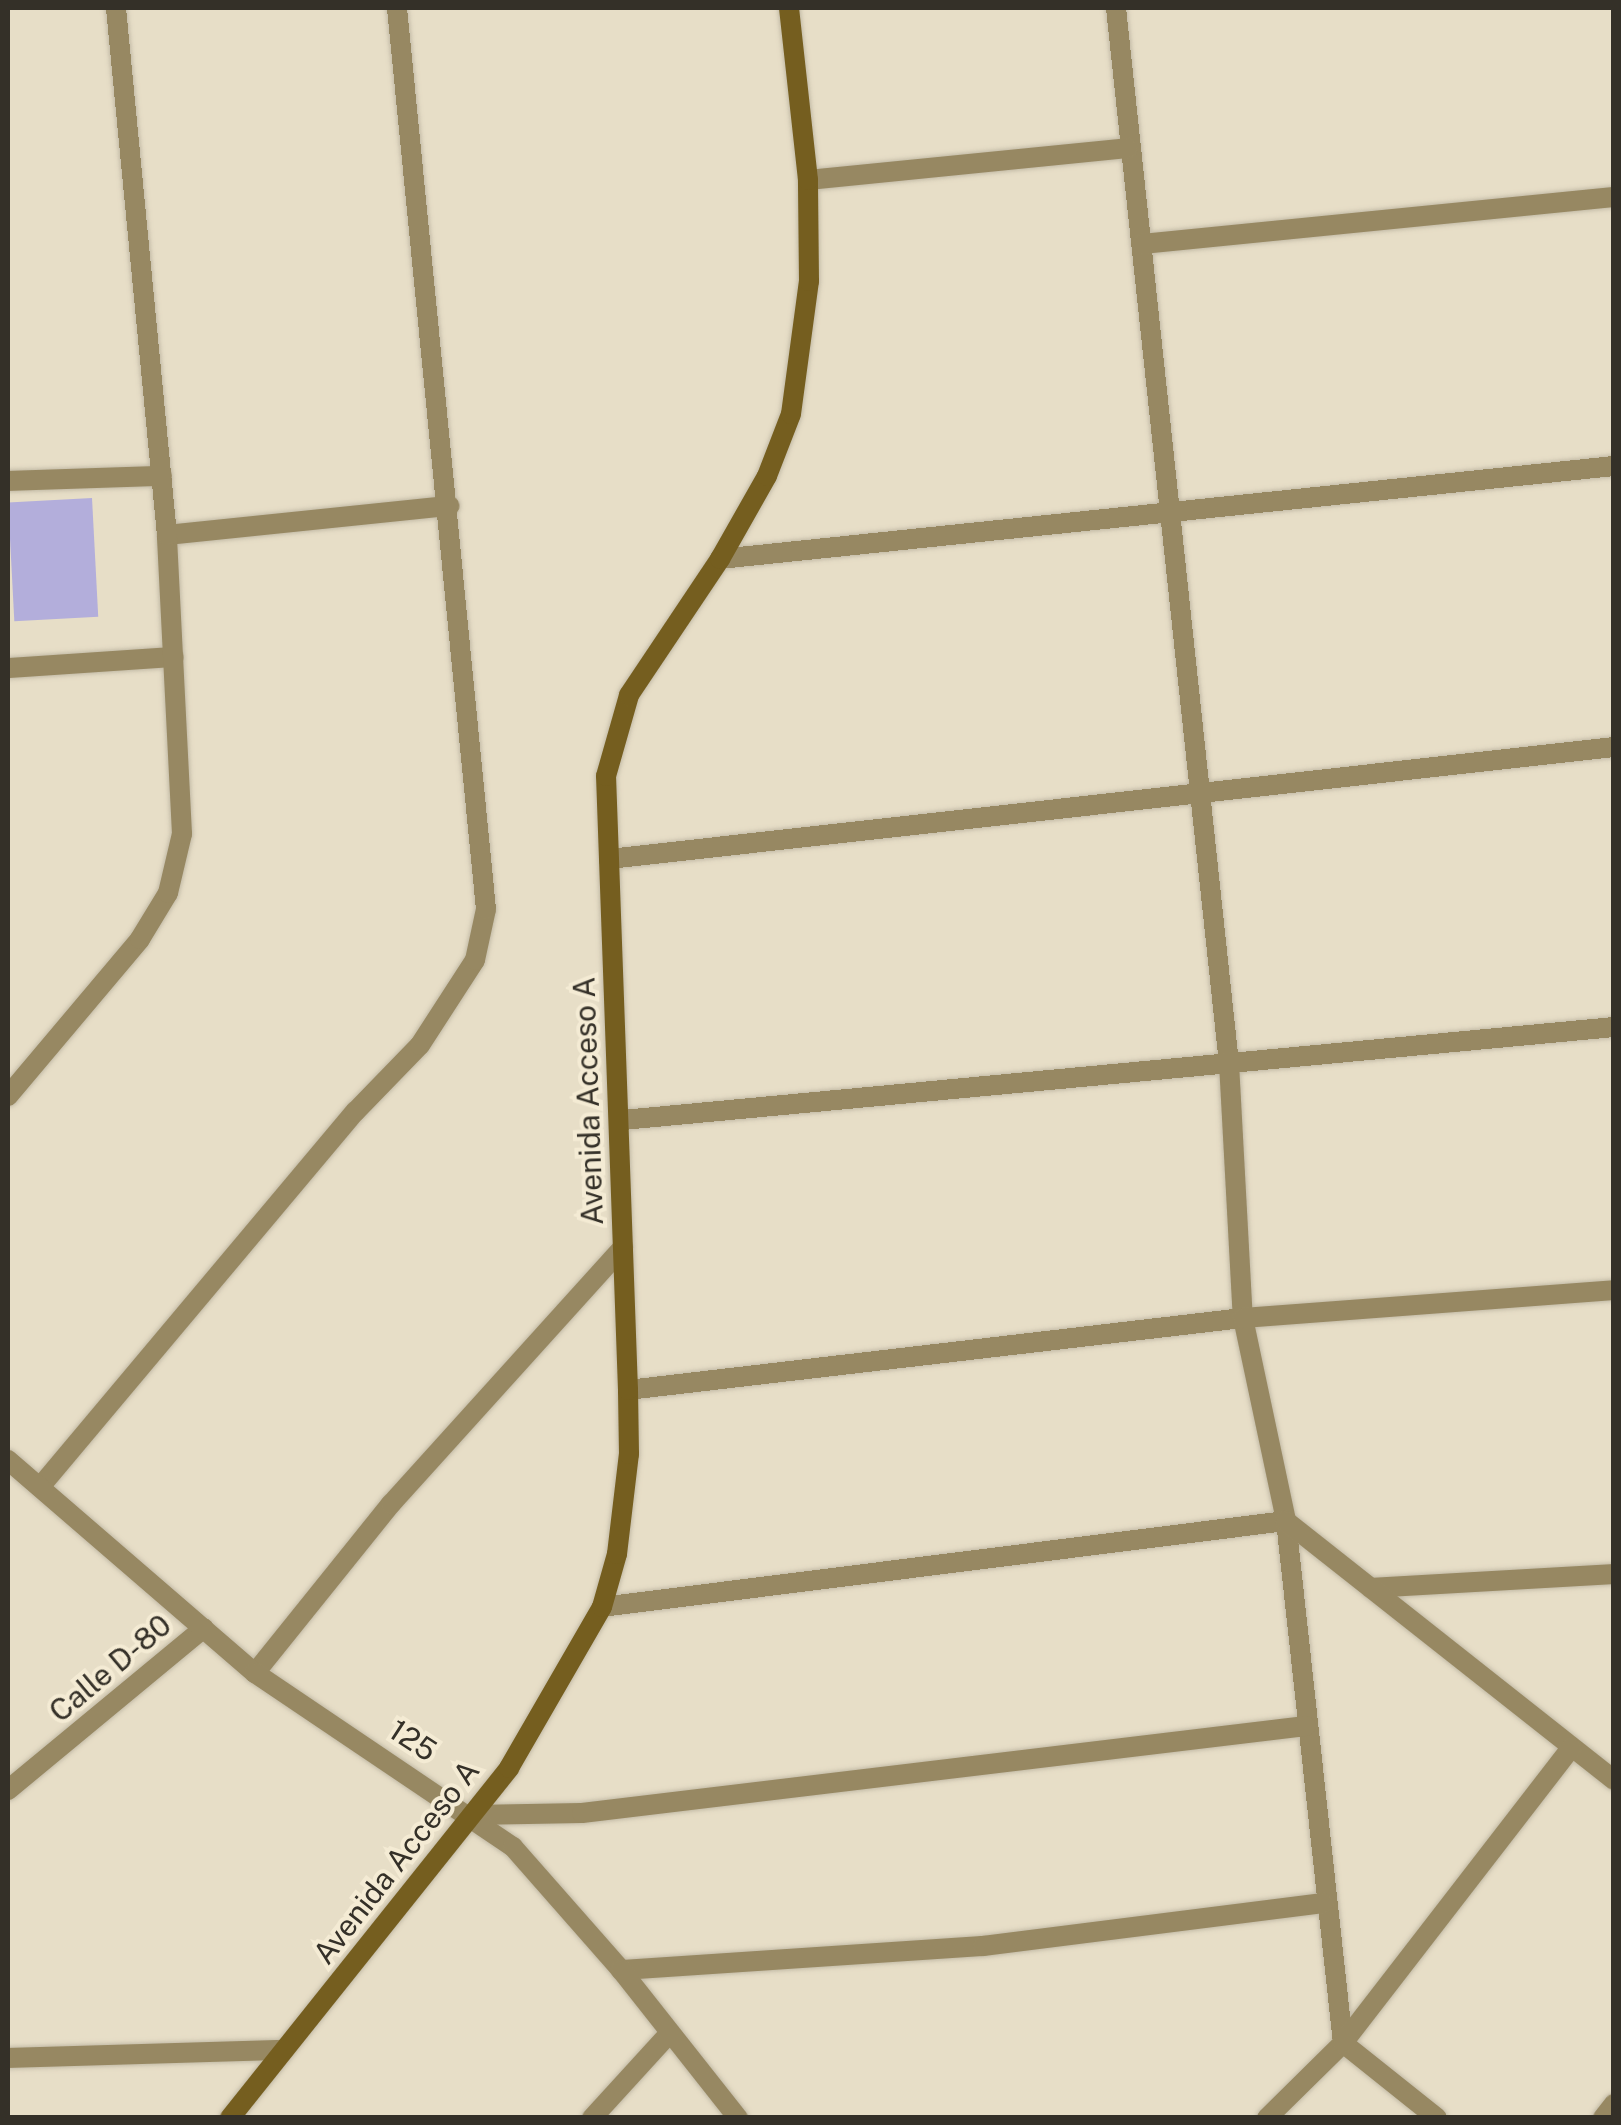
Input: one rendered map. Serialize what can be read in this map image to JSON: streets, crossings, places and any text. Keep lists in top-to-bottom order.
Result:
{
  "streets": {
    "main road": ["Avenida Acceso A"],
    "street": ["Calle D-80", "125"]
  },
  "crossings": [
    ["Avenida Acceso A", "125"],
    ["Calle D-80", "125"]
  ]
}
